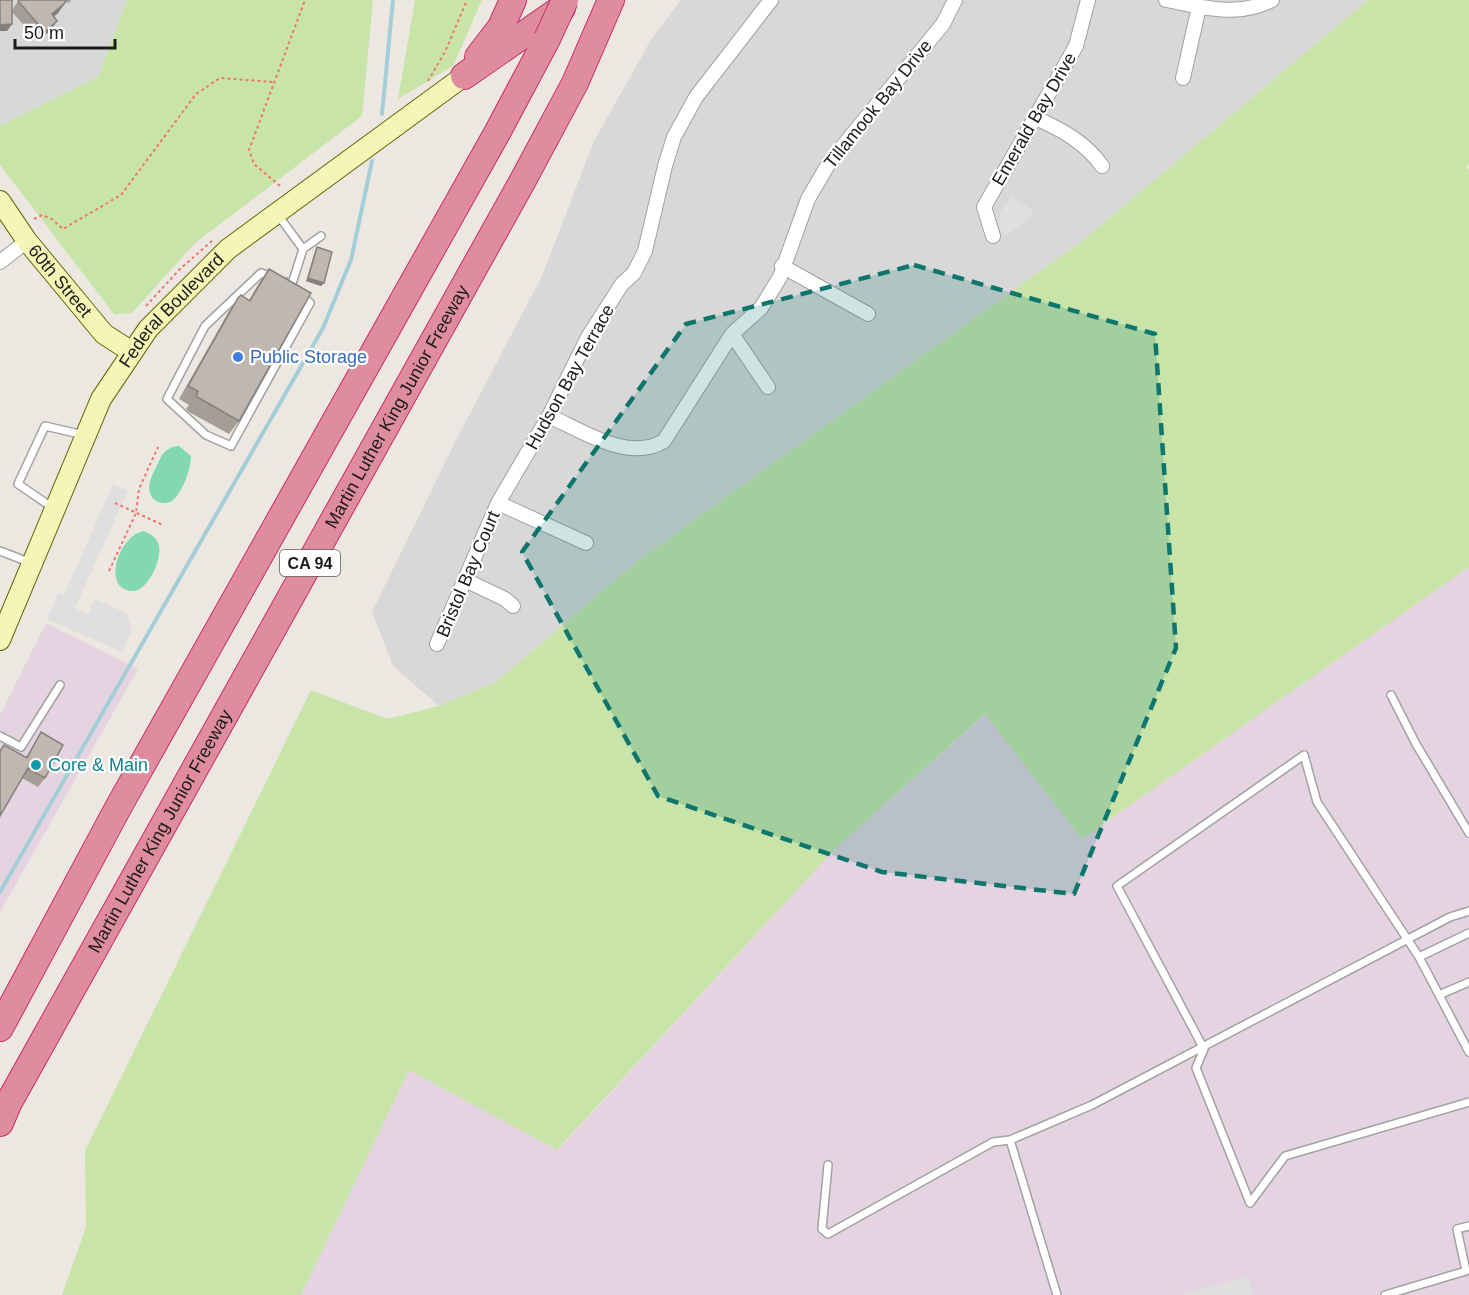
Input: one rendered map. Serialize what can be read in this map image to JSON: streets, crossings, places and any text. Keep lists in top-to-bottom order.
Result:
{
  "streets": {
    "highway": ["Martin Luther King Junior Freeway", "CA 94"],
    "main road": ["60th Street", "Federal Boulevard"],
    "street": [
      "Tillamook Bay Drive",
      "Emerald Bay Drive",
      "Hudson Bay Terrace",
      "Bristol Bay Court"
    ]
  },
  "crossings": [
    ["Tillamook Bay Drive", "Hudson Bay Terrace"],
    ["60th Street", "Federal Boulevard"],
    ["Hudson Bay Terrace", "Bristol Bay Court"]
  ],
  "places": ["Public Storage", "Core & Main"],
  "scale_bar": "50 m"
}
